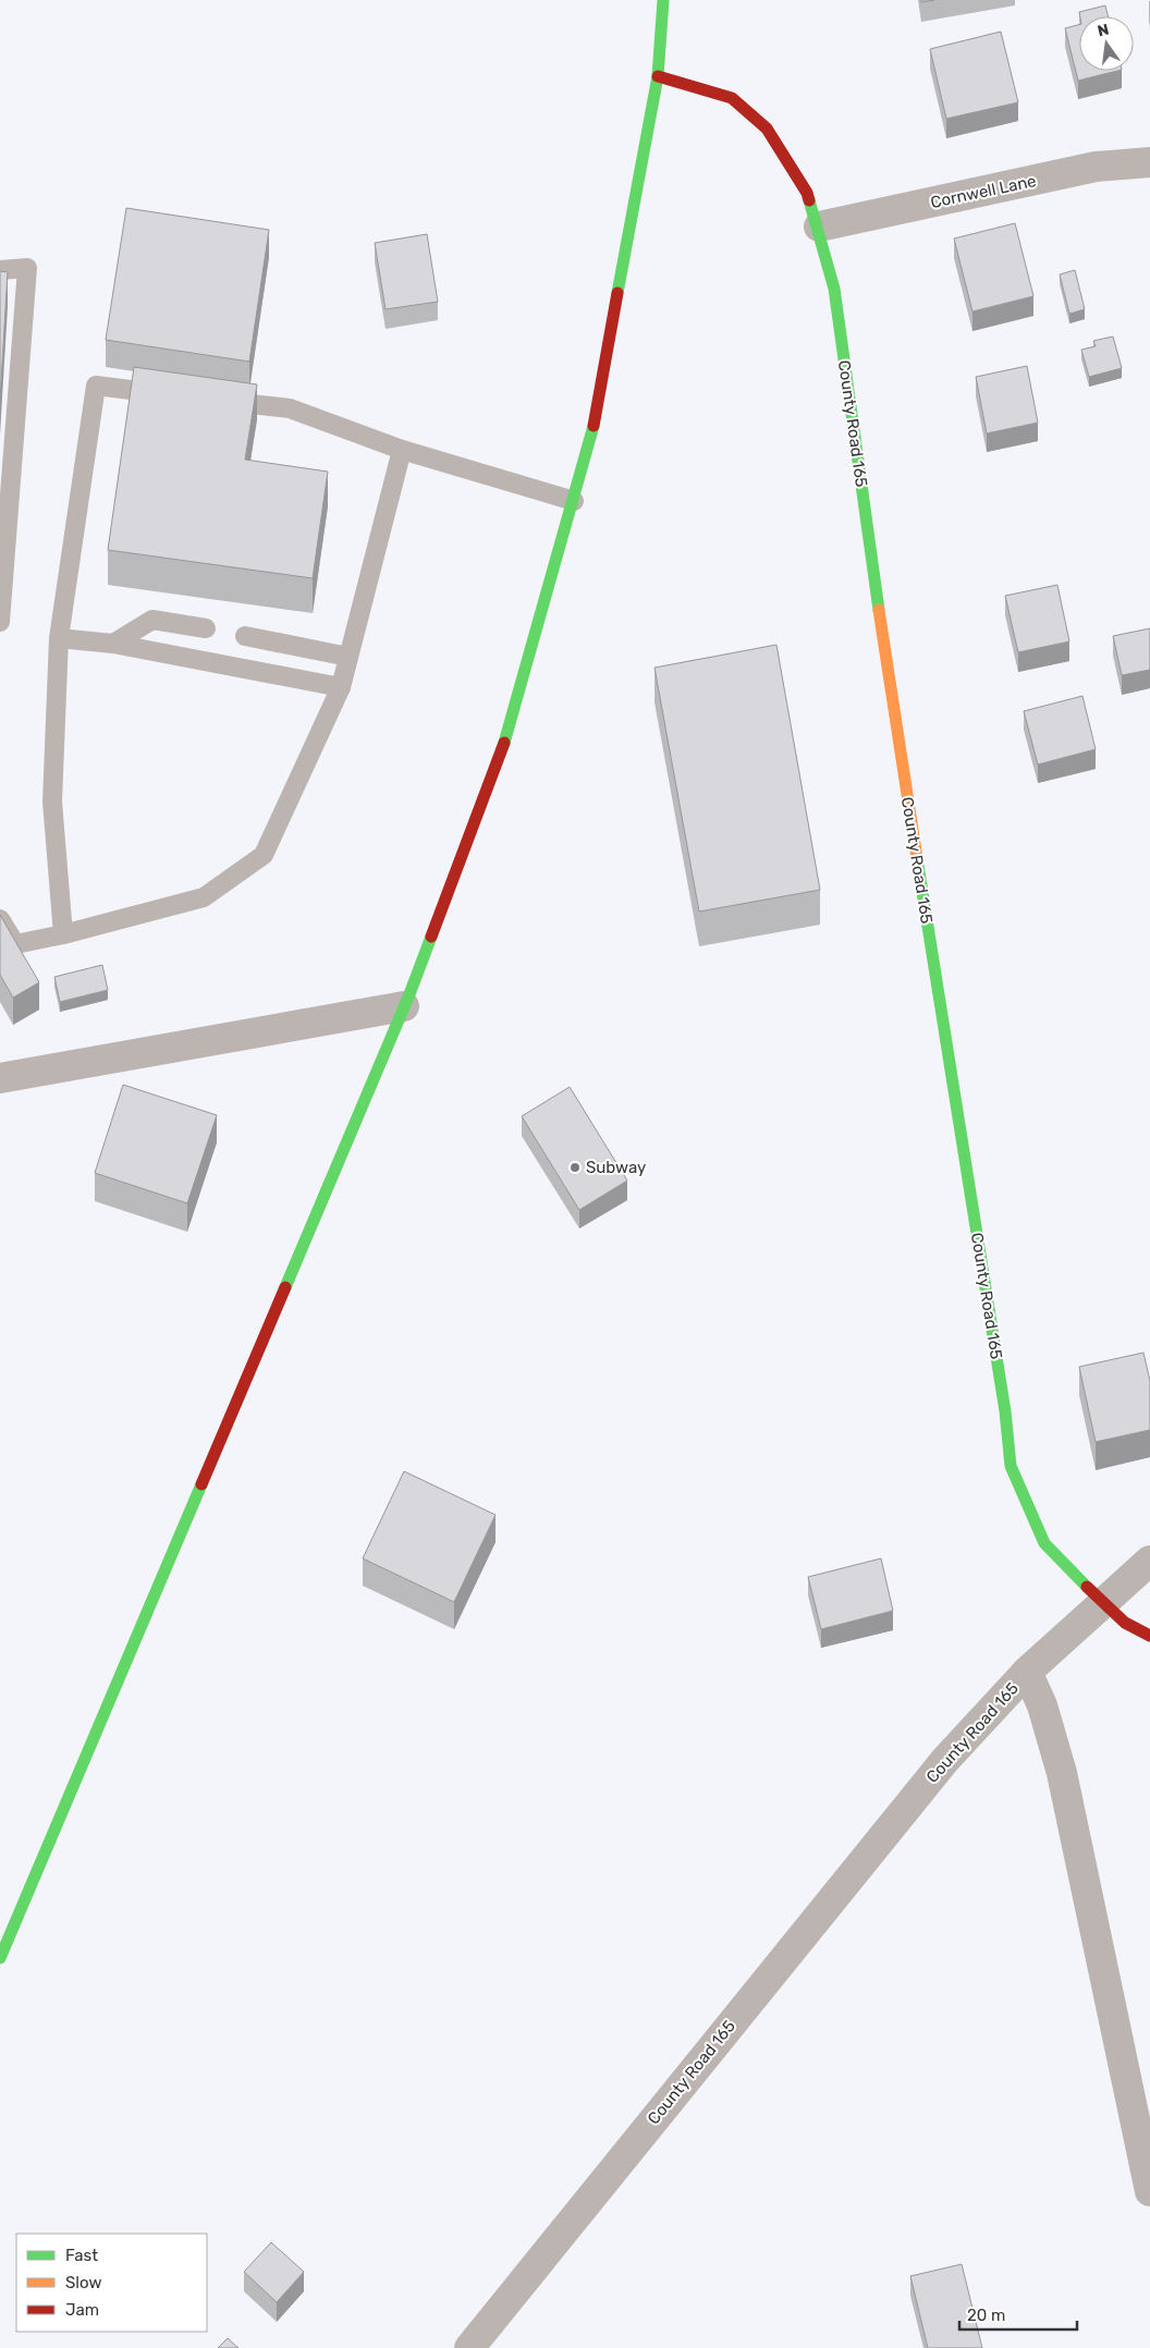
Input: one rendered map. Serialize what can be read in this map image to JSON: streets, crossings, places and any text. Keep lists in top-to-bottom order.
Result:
{
  "streets": {
    "main road": ["County Road 165"],
    "street": ["Cornwell Lane"]
  },
  "crossings": [
    ["Cornwell Lane", "County Road 165"]
  ],
  "places": ["Subway"],
  "legend": ["Fast", "Slow", "Jam"],
  "scale_bar": "20 m",
  "north": "top"
}
